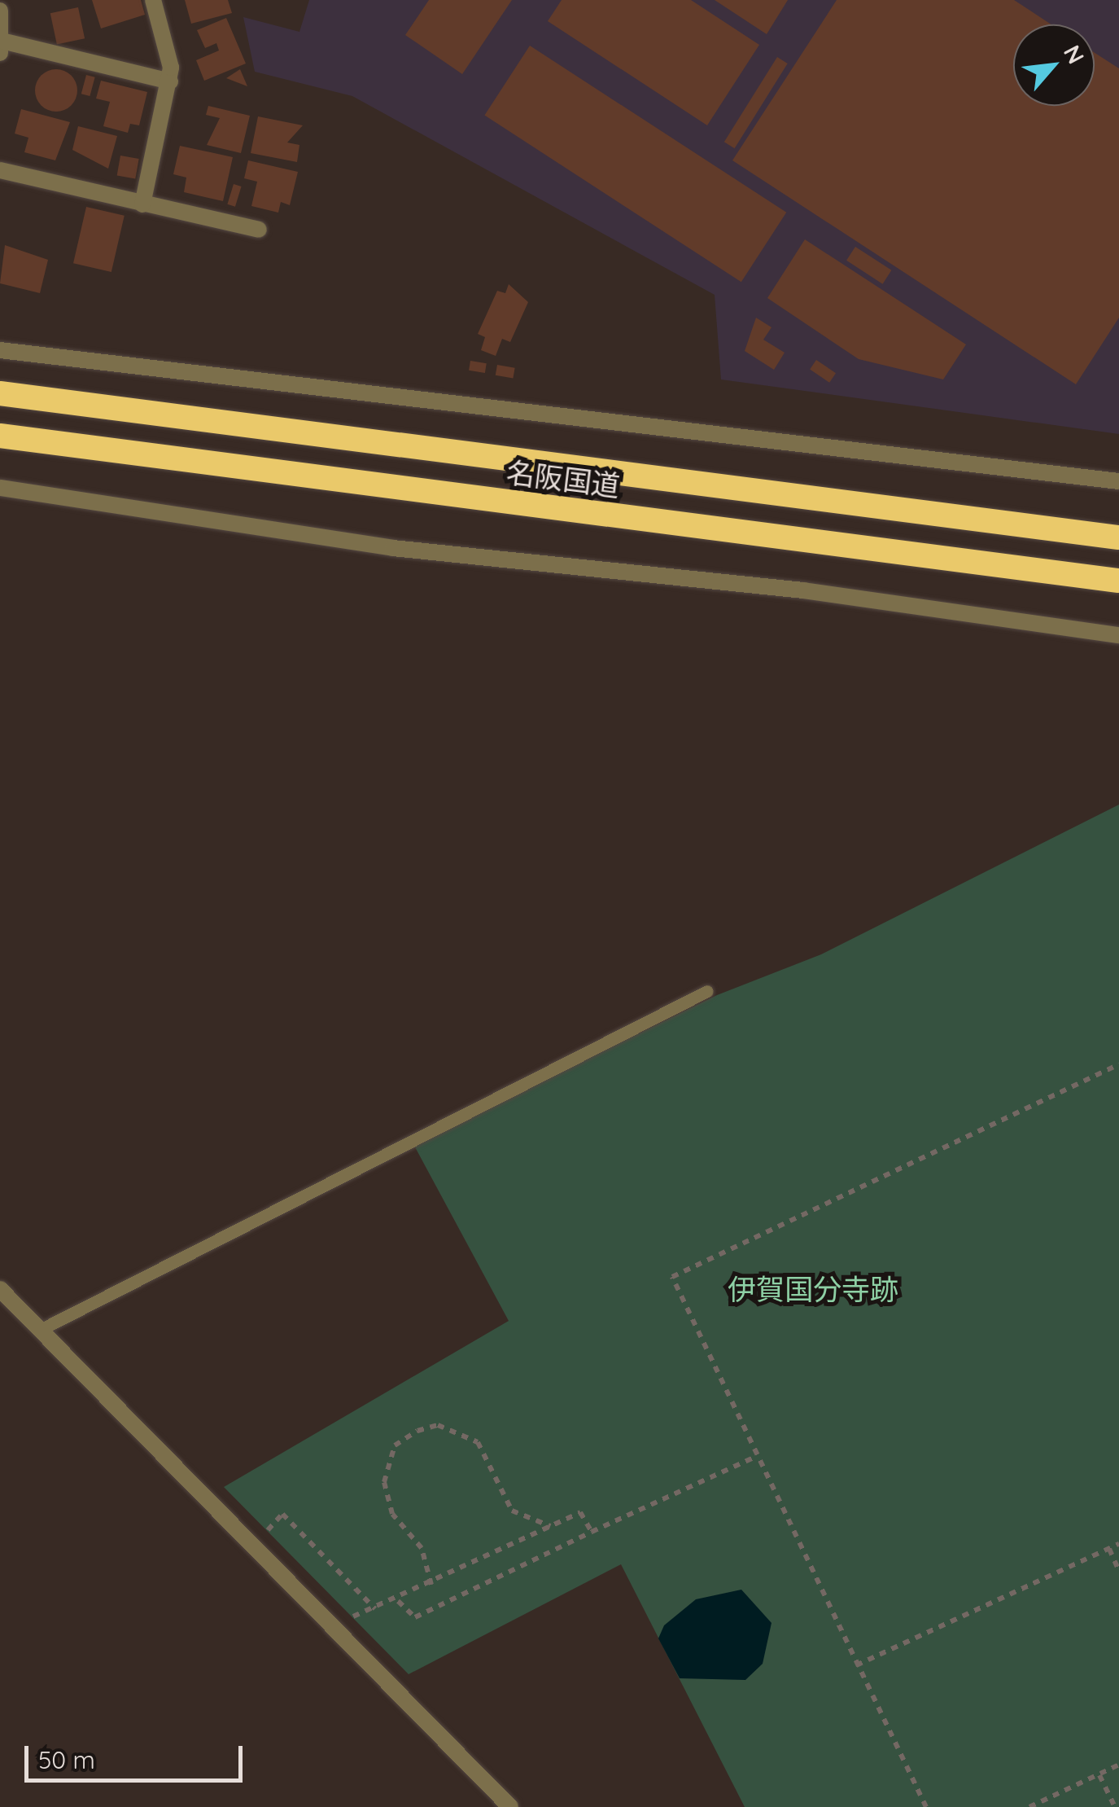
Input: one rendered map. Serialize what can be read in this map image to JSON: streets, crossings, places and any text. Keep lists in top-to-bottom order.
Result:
{
  "streets": {
    "highway": ["名阪国道"]
  },
  "parks": ["伊賀国分寺跡"],
  "scale_bar": "50 m",
  "north": "top right"
}
